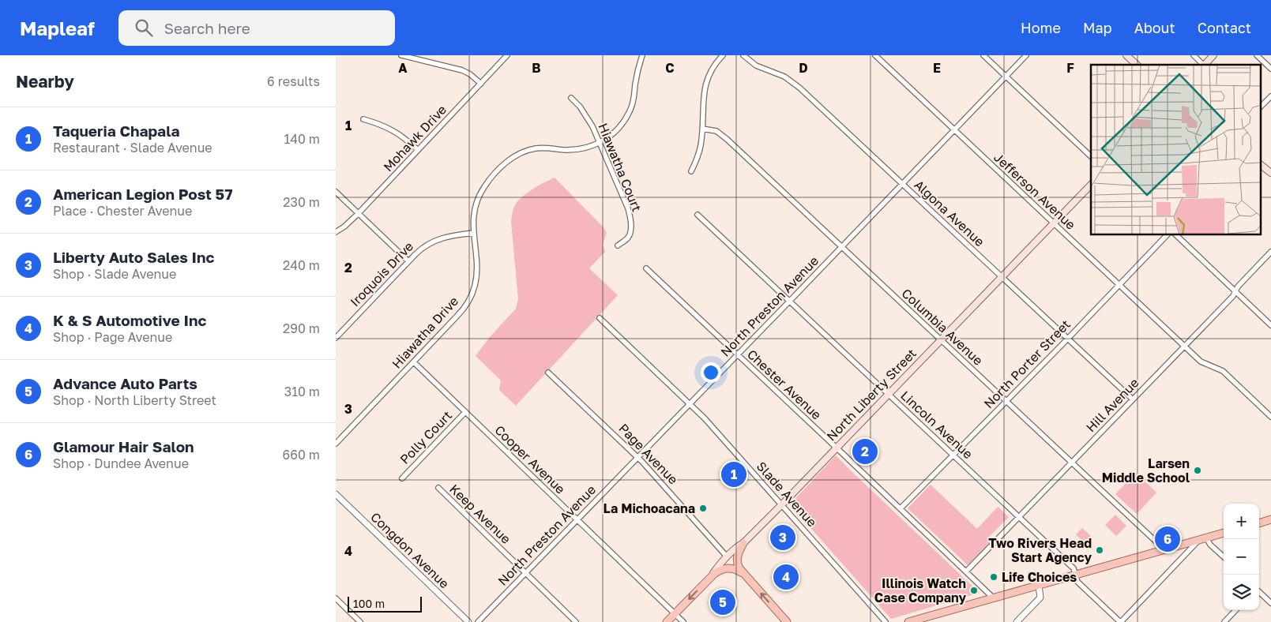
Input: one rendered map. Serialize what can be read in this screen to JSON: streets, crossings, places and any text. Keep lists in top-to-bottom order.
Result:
{
  "streets": {
    "main road": ["North Liberty Street"],
    "street": [
      "Mohawk Drive",
      "Hiawatha Court",
      "Jefferson Avenue",
      "Algona Avenue",
      "Iroquois Drive",
      "North Preston Avenue",
      "Columbia Avenue",
      "Hiawatha Drive",
      "North Porter Street",
      "Chester Avenue",
      "Hill Avenue",
      "Lincoln Avenue",
      "Polly Court",
      "Page Avenue",
      "Cooper Avenue",
      "Slade Avenue",
      "Keep Avenue",
      "Congdon Avenue"
    ]
  },
  "crossings": [
    ["Hiawatha Court", "Hiawatha Drive"],
    ["Jefferson Avenue", "North Preston Avenue"],
    ["Jefferson Avenue", "North Porter Street"],
    ["Jefferson Avenue", "North Liberty Street"],
    ["Jefferson Avenue", "Hill Avenue"],
    ["Algona Avenue", "North Preston Avenue"],
    ["Algona Avenue", "North Porter Street"],
    ["Algona Avenue", "North Liberty Street"],
    ["Algona Avenue", "Hill Avenue"],
    ["Iroquois Drive", "Hiawatha Drive"],
    ["North Preston Avenue", "Columbia Avenue"],
    ["North Preston Avenue", "Chester Avenue"],
    ["North Preston Avenue", "Lincoln Avenue"],
    ["North Preston Avenue", "Page Avenue"],
    ["North Preston Avenue", "Cooper Avenue"],
    ["North Preston Avenue", "Slade Avenue"],
    ["North Preston Avenue", "Keep Avenue"],
    ["Columbia Avenue", "North Porter Street"],
    ["Columbia Avenue", "North Liberty Street"],
    ["Columbia Avenue", "Hill Avenue"],
    ["Hiawatha Drive", "Cooper Avenue"],
    ["North Porter Street", "Chester Avenue"],
    ["North Porter Street", "Lincoln Avenue"],
    ["Chester Avenue", "North Liberty Street"],
    ["Chester Avenue", "Hill Avenue"],
    ["North Liberty Street", "Lincoln Avenue"],
    ["North Liberty Street", "Page Avenue"],
    ["North Liberty Street", "Cooper Avenue"],
    ["North Liberty Street", "Slade Avenue"],
    ["Hill Avenue", "Lincoln Avenue"],
    ["Polly Court", "Cooper Avenue"]
  ],
  "places": [
    "Larsen Middle School",
    "La Michoacana",
    "Two Rivers Head Start Agency",
    "Life Choices",
    "Illinois Watch Case Company"
  ],
  "scale_bar": "100 m",
  "page": {
    "header": "Mapleaf",
    "search": "Search here",
    "nav": [
      "Home",
      "Map",
      "About",
      "Contact"
    ],
    "heading": ["Nearby", "6 results"],
    "list": [
      {
        "mark": "1",
        "name": "Taqueria Chapala",
        "note": "Restaurant · Slade Avenue",
        "value": "140 m"
      },
      {
        "mark": "2",
        "name": "American Legion Post 57",
        "note": "Place · Chester Avenue",
        "value": "230 m"
      },
      {
        "mark": "3",
        "name": "Liberty Auto Sales Inc",
        "note": "Shop · Slade Avenue",
        "value": "240 m"
      },
      {
        "mark": "4",
        "name": "K & S Automotive Inc",
        "note": "Shop · Page Avenue",
        "value": "290 m"
      },
      {
        "mark": "5",
        "name": "Advance Auto Parts",
        "note": "Shop · North Liberty Street",
        "value": "310 m"
      },
      {
        "mark": "6",
        "name": "Glamour Hair Salon",
        "note": "Shop · Dundee Avenue",
        "value": "660 m"
      }
    ],
    "pins": [
      "2",
      "1",
      "3",
      "6",
      "4",
      "5"
    ],
    "map_buttons": ["+", "−"],
    "scale": "100 m"
  },
  "grid": {
    "columns": [
      "A",
      "B",
      "C",
      "D",
      "E",
      "F"
    ],
    "rows": [
      "1",
      "2",
      "3",
      "4"
    ]
  }
}
